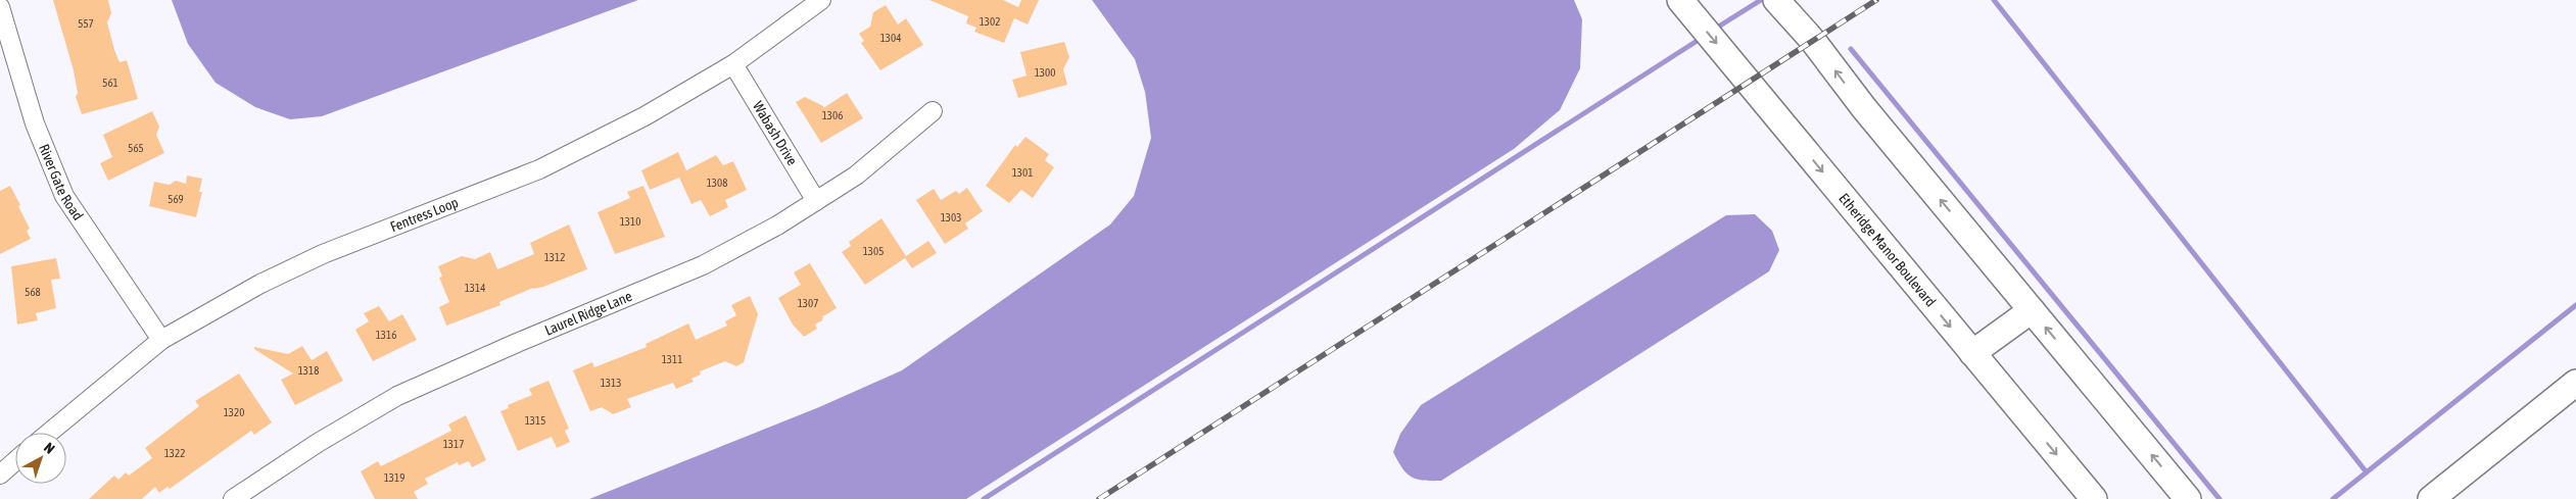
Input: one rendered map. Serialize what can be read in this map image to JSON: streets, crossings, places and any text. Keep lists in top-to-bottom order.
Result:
{
  "streets": {
    "main road": ["Etheridge Manor Boulevard"],
    "street": [
      "Wabash Drive",
      "River Gate Road",
      "Fentress Loop",
      "Laurel Ridge Lane"
    ]
  },
  "crossings": [
    ["Wabash Drive", "Fentress Loop"],
    ["Wabash Drive", "Laurel Ridge Lane"],
    ["River Gate Road", "Fentress Loop"]
  ],
  "house_numbers": [
    "1302",
    "557",
    "1304",
    "1300",
    "561",
    "1306",
    "565",
    "1301",
    "1308",
    "569",
    "1303",
    "1310",
    "1305",
    "1312",
    "1314",
    "568",
    "1307",
    "1316",
    "1311",
    "1318",
    "1313",
    "1320",
    "1315",
    "1317",
    "1322",
    "1319"
  ],
  "north": "top right"
}
